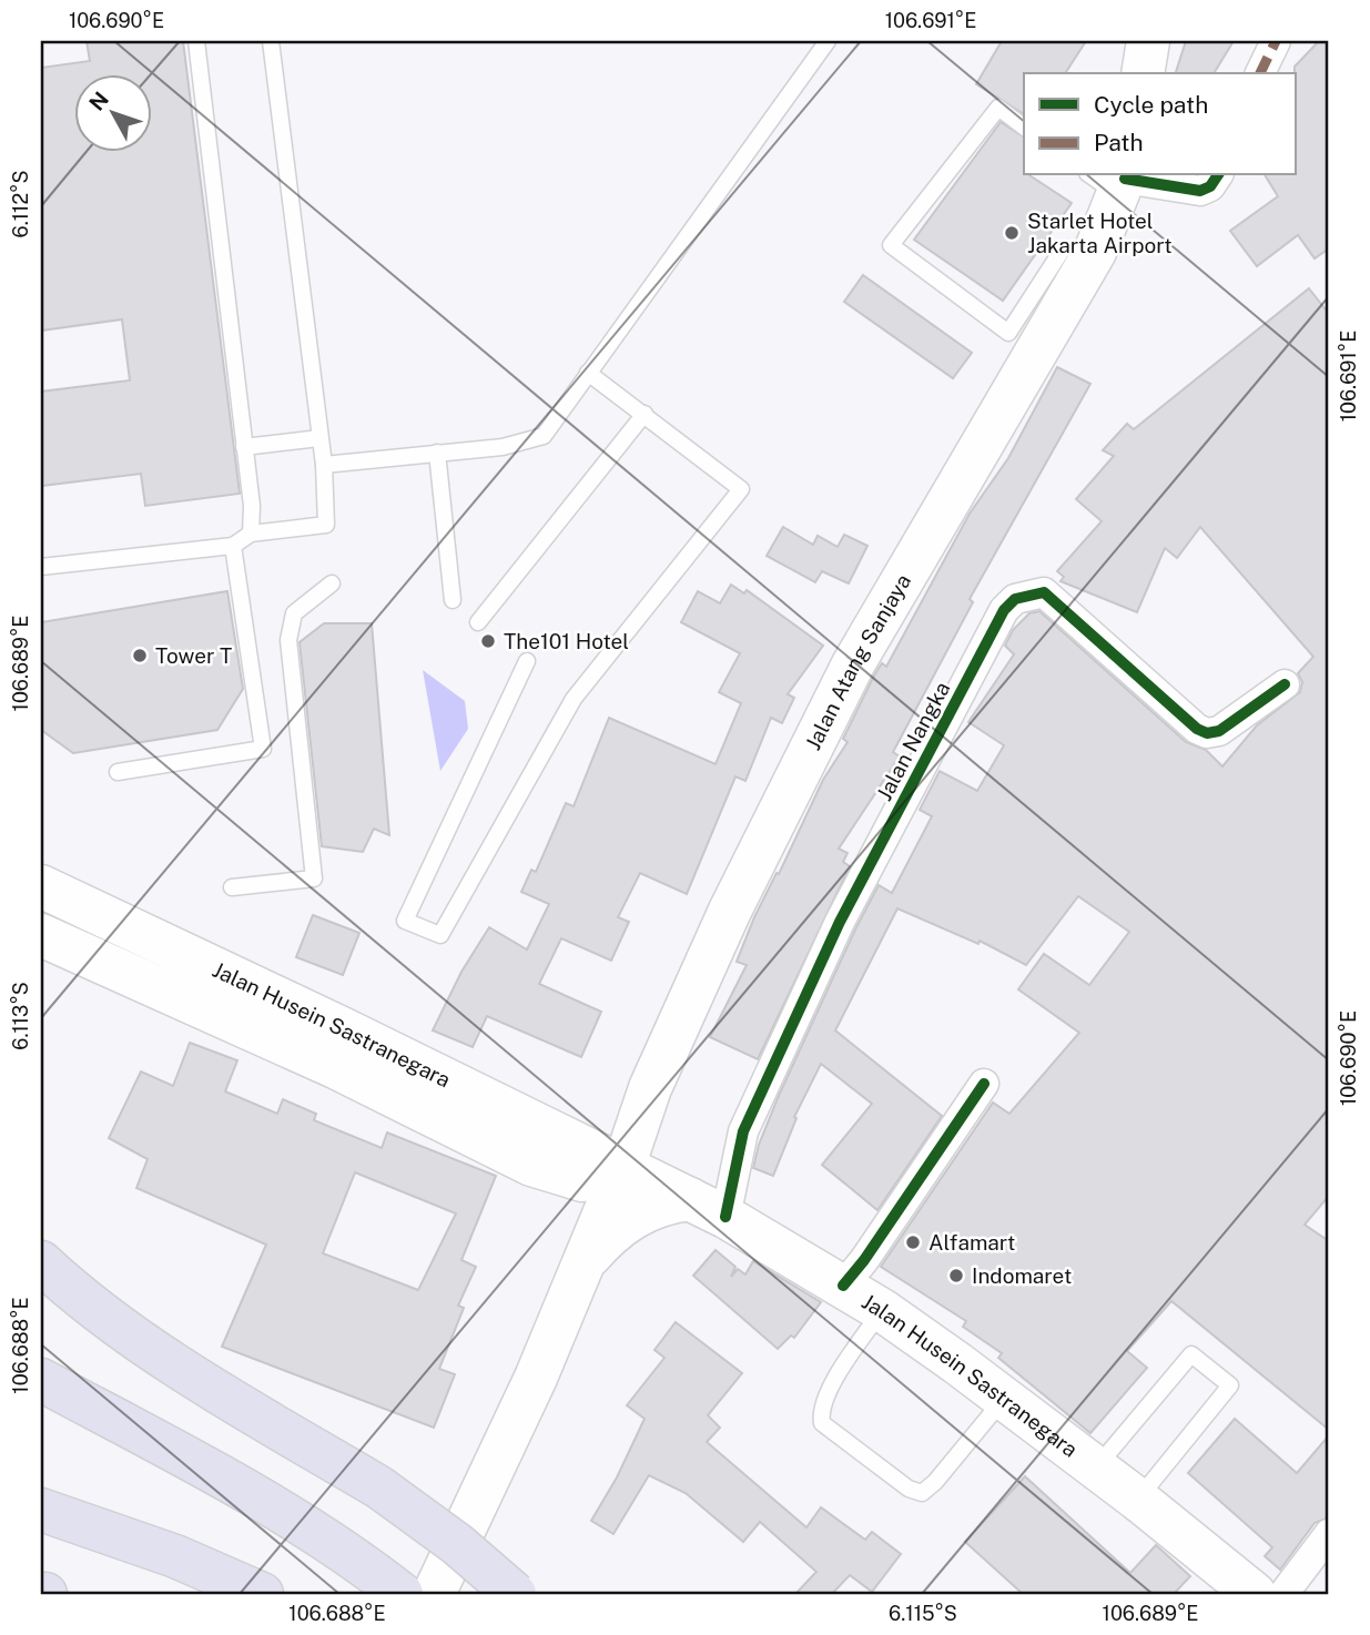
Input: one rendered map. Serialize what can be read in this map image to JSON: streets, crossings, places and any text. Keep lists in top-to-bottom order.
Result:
{
  "streets": {
    "main road": ["Jalan Atang Sanjaya", "Jalan Husein Sastranegara"],
    "street": ["Jalan Nangka"]
  },
  "crossings": [
    ["Jalan Atang Sanjaya", "Jalan Husein Sastranegara"],
    ["Jalan Nangka", "Jalan Husein Sastranegara"]
  ],
  "places": [
    "Starlet Hotel Jakarta Airport",
    "The101 Hotel",
    "Tower T",
    "Alfamart",
    "Indomaret"
  ],
  "legend": ["Cycle path", "Path"],
  "north": "top left",
  "coordinates": [
    "106.690°E",
    "106.691°E",
    "6.112°S",
    "106.689°E",
    "6.113°S",
    "106.688°E",
    "6.115°S"
  ]
}
